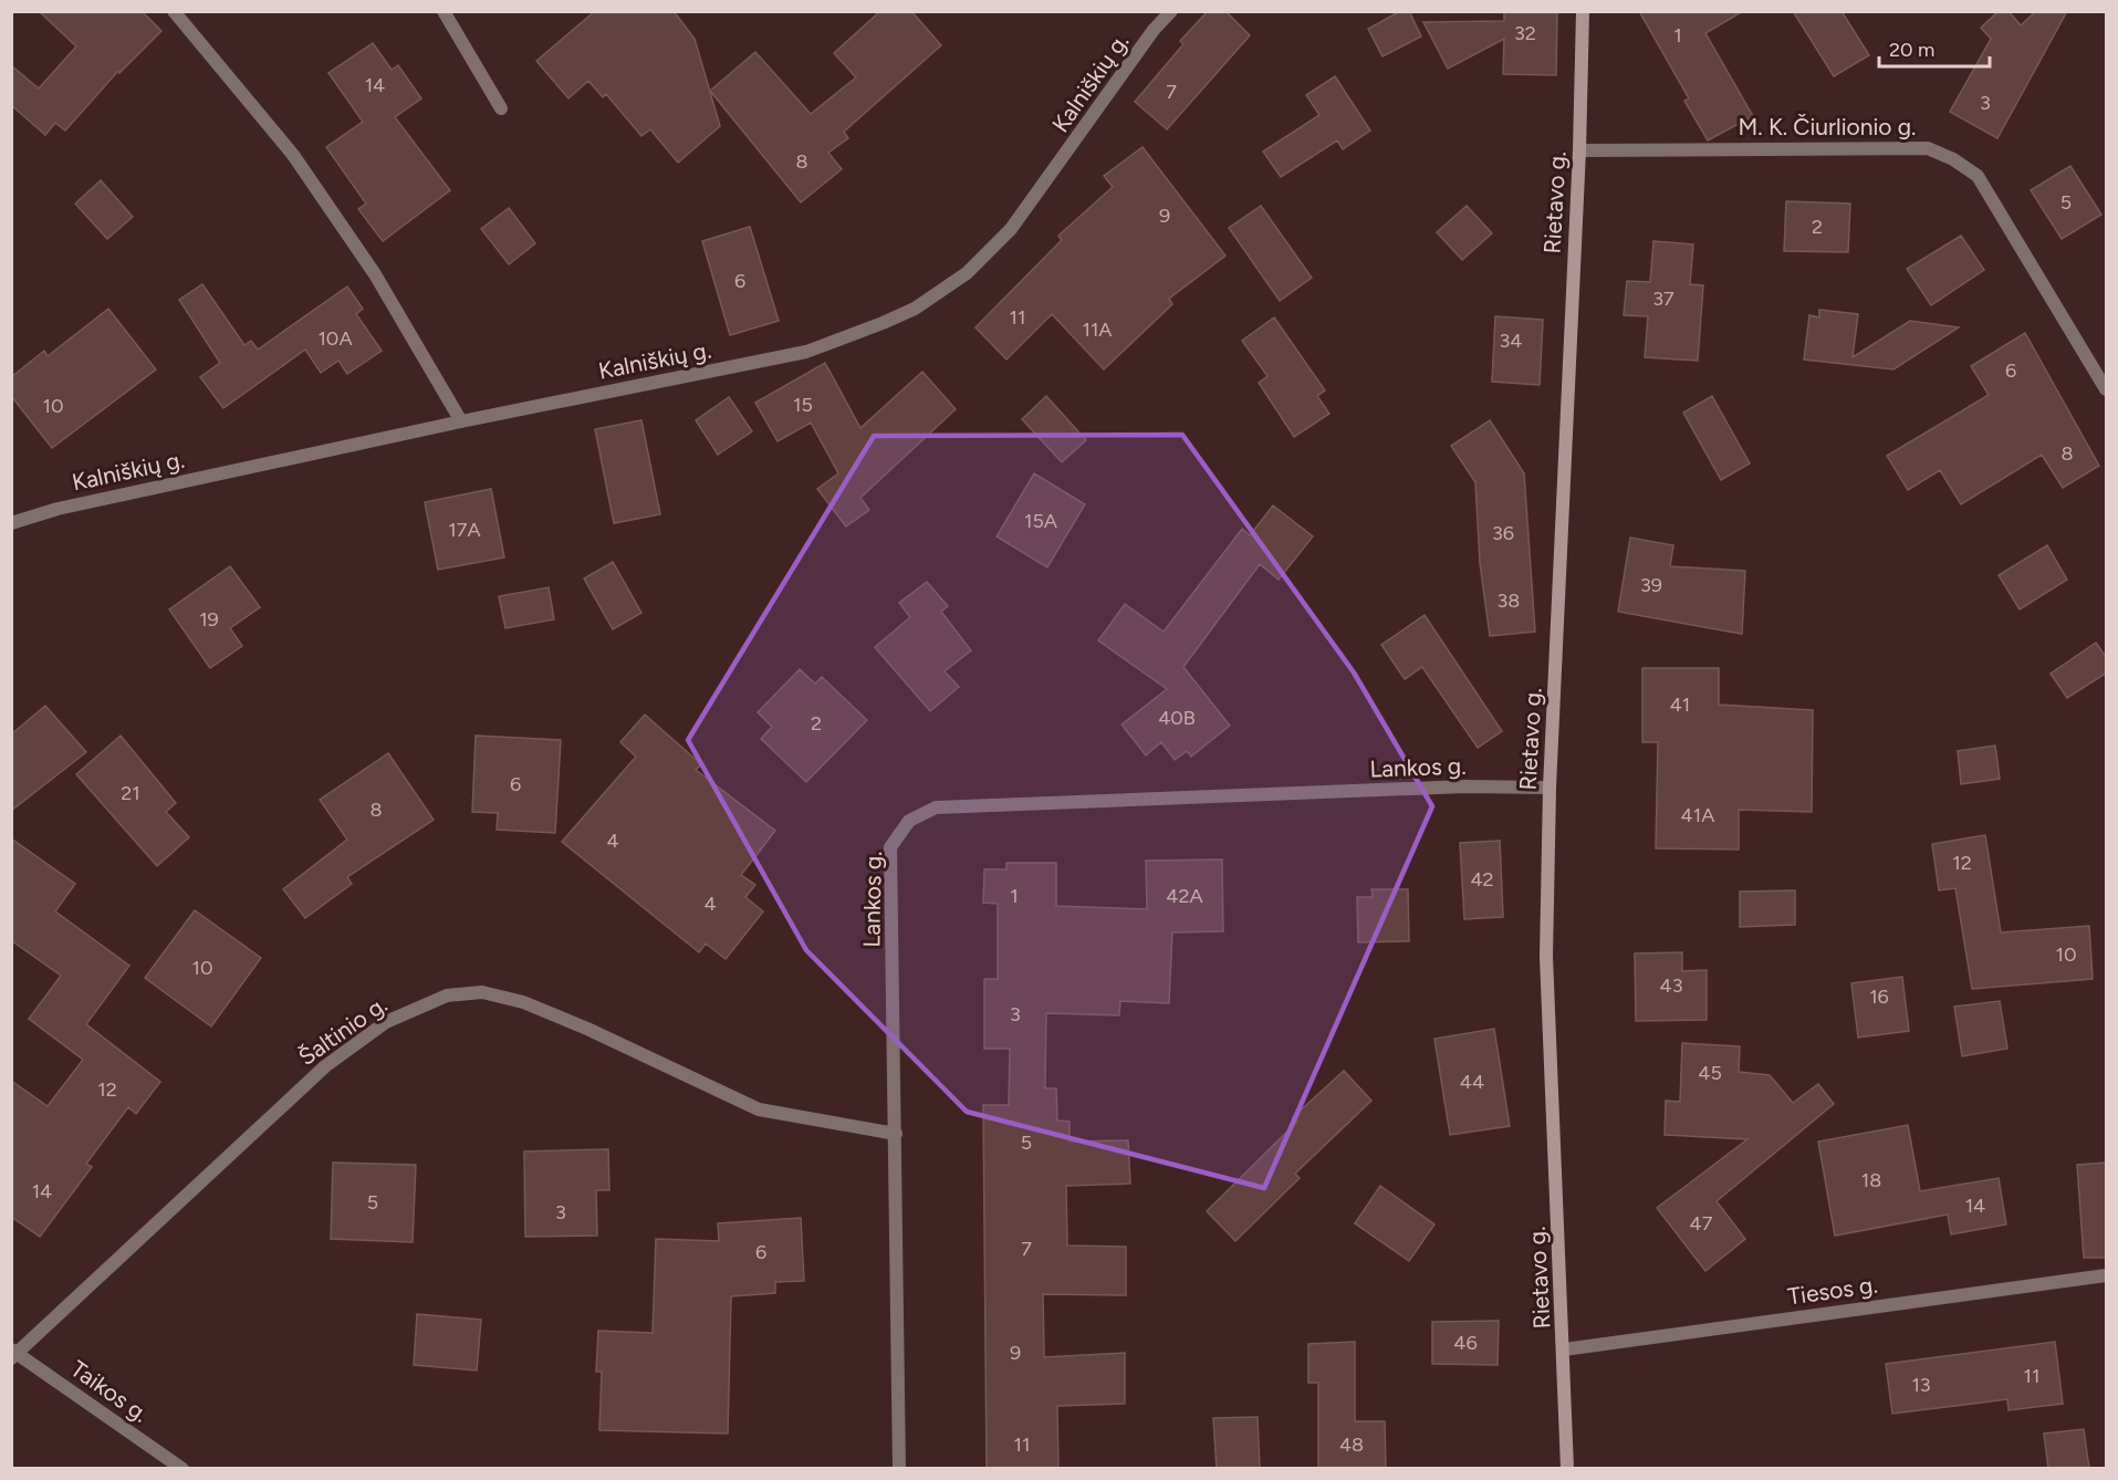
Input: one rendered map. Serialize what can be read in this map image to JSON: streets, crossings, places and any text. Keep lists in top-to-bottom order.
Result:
{
  "streets": {
    "main road": ["Rietavo g."],
    "street": [
      "Kalniškių g.",
      "M. K. Čiurlionio g.",
      "Lankos g.",
      "Šaltinio g.",
      "Tiesos g.",
      "Taikos g."
    ]
  },
  "crossings": [
    ["M. K. Čiurlionio g.", "Rietavo g."],
    ["Rietavo g.", "Lankos g."],
    ["Rietavo g.", "Tiesos g."],
    ["Lankos g.", "Šaltinio g."],
    ["Šaltinio g.", "Taikos g."]
  ],
  "house_numbers": [
    "32",
    "1",
    "14",
    "7",
    "3",
    "8",
    "5",
    "9",
    "2",
    "6",
    "37",
    "11",
    "11A",
    "10A",
    "34",
    "6",
    "15",
    "10",
    "8",
    "15A",
    "17A",
    "36",
    "39",
    "38",
    "19",
    "41",
    "40B",
    "2",
    "6",
    "21",
    "8",
    "41A",
    "4",
    "12",
    "42",
    "1",
    "42A",
    "4",
    "10",
    "10",
    "43",
    "16",
    "3",
    "45",
    "44",
    "12",
    "5",
    "18",
    "14",
    "5",
    "14",
    "3",
    "47",
    "7",
    "6",
    "46",
    "9",
    "11",
    "13",
    "11",
    "48"
  ],
  "scale_bar": "20 m"
}
